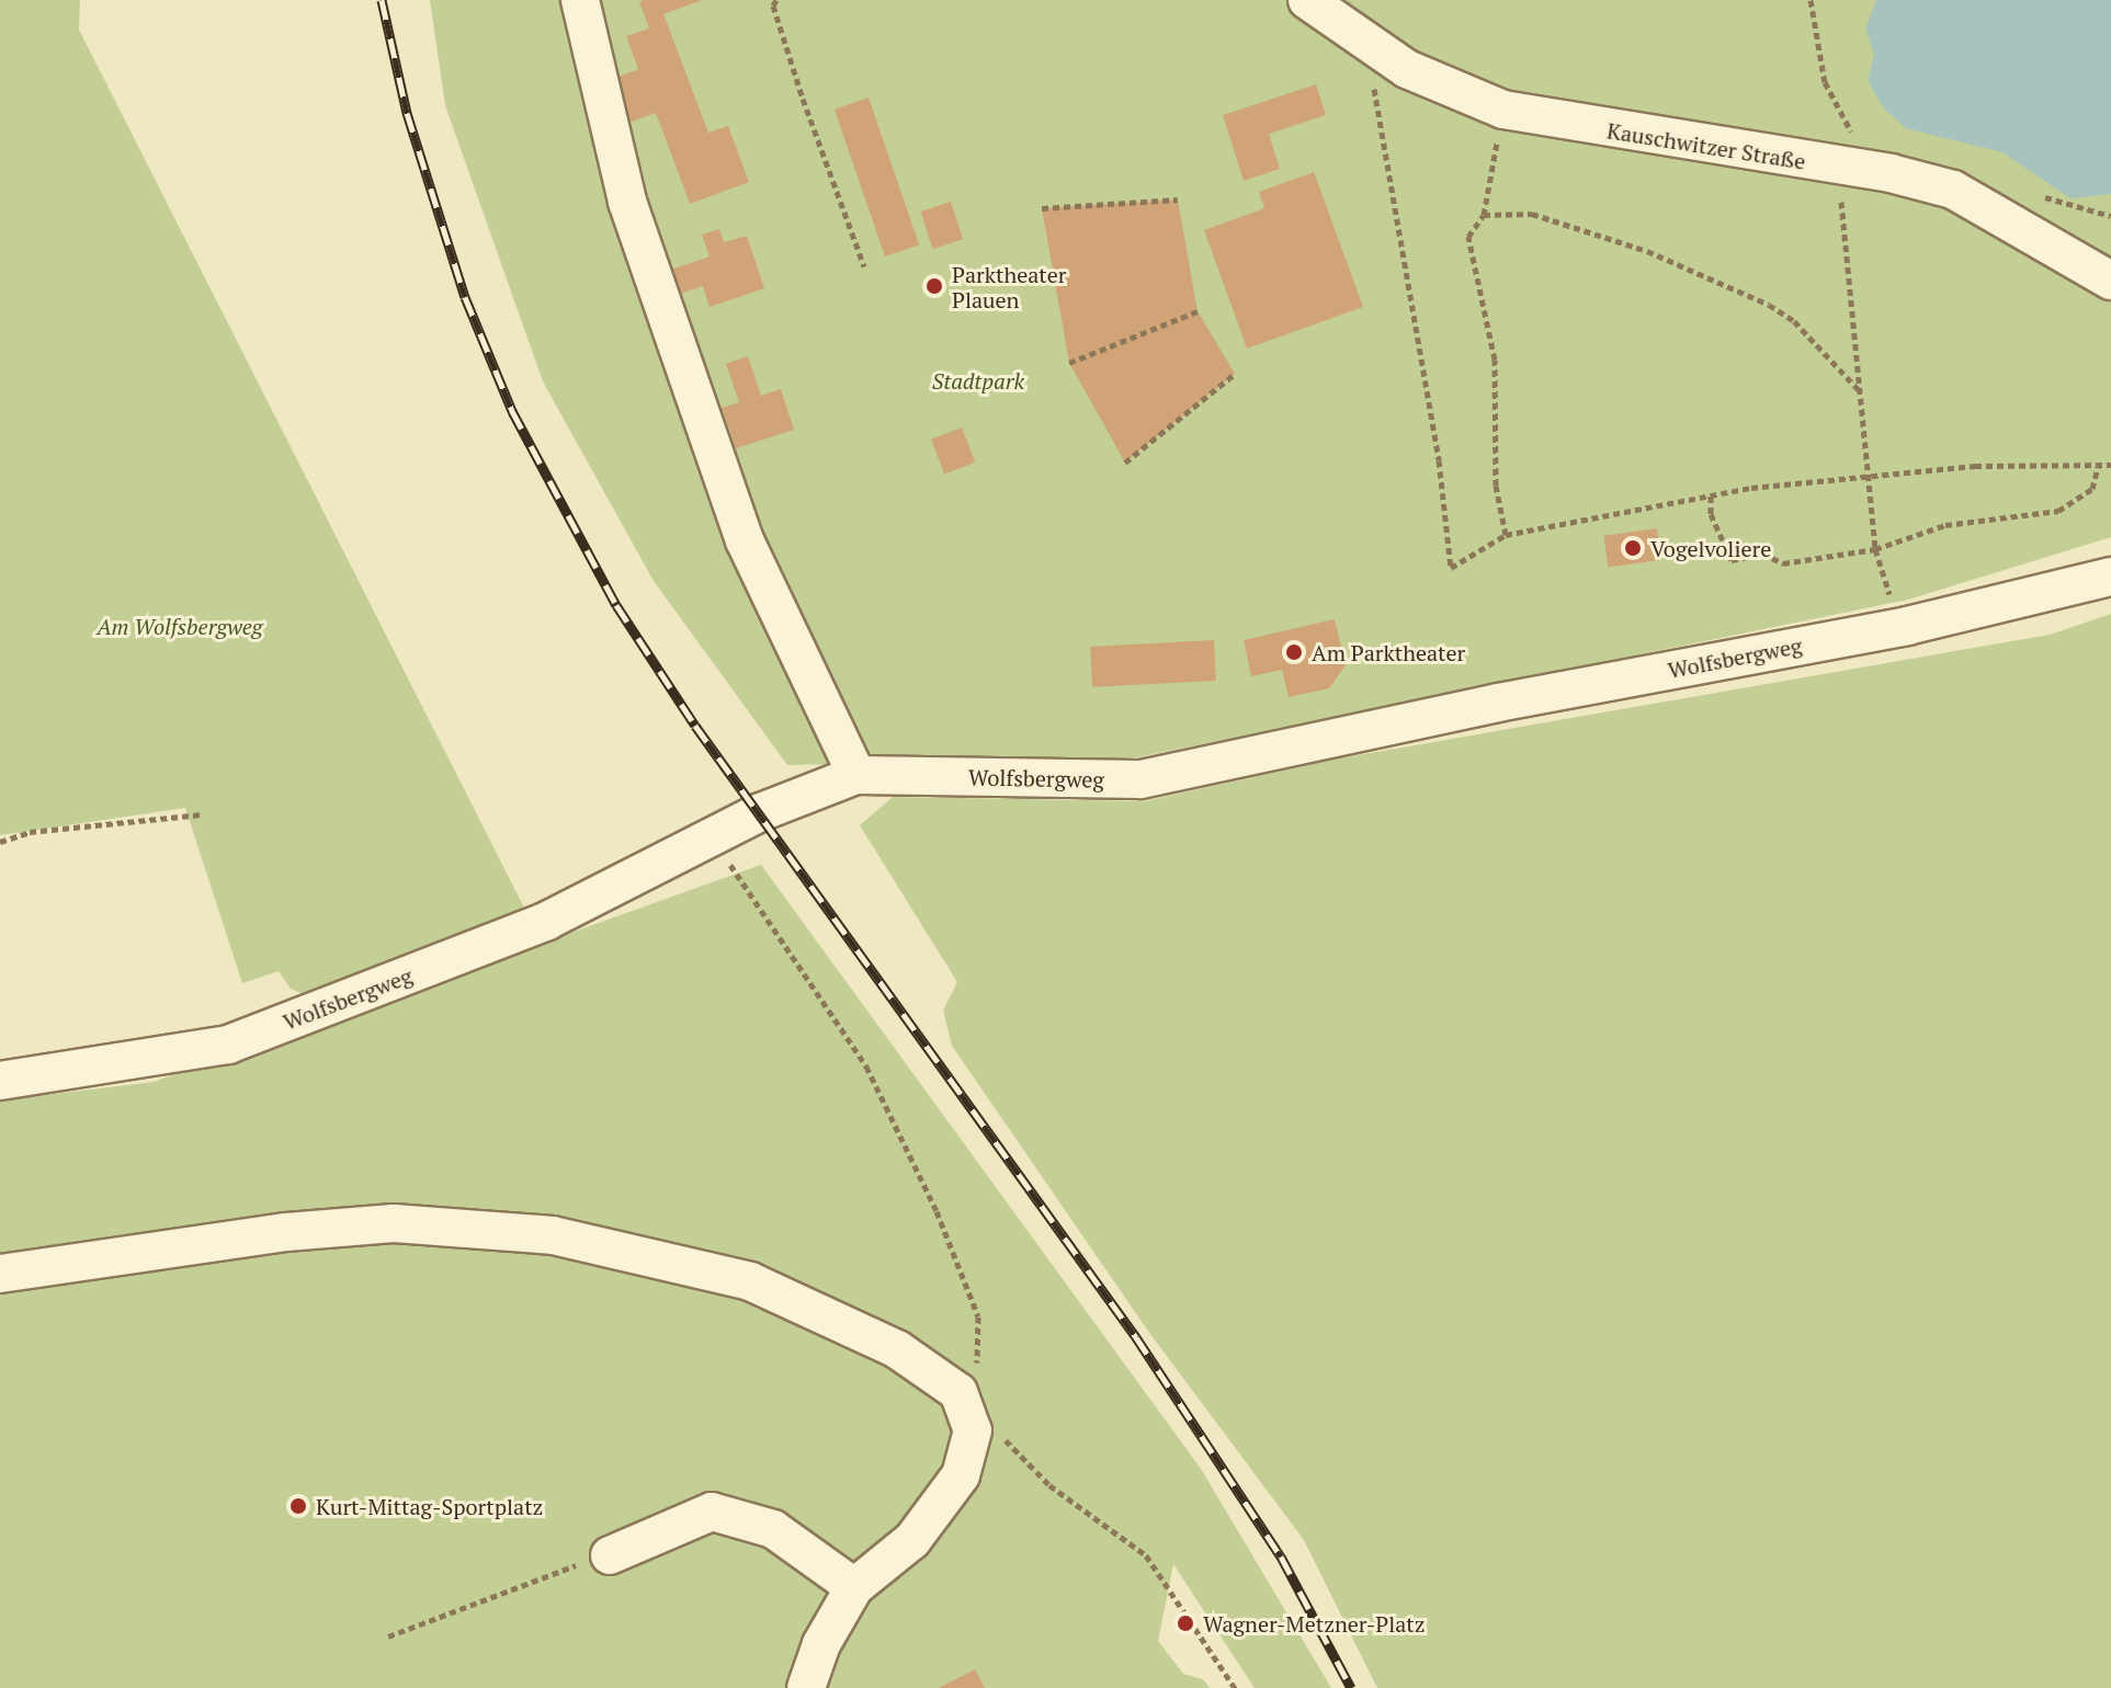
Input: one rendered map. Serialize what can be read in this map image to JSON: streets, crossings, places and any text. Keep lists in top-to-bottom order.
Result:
{
  "streets": {
    "street": ["Kauschwitzer Straße", "Wolfsbergweg"]
  },
  "parks": ["Stadtpark", "Am Wolfsbergweg"],
  "places": [
    "Parktheater Plauen",
    "Vogelvoliere",
    "Am Parktheater",
    "Kurt-Mittag-Sportplatz",
    "Wagner-Metzner-Platz"
  ]
}
